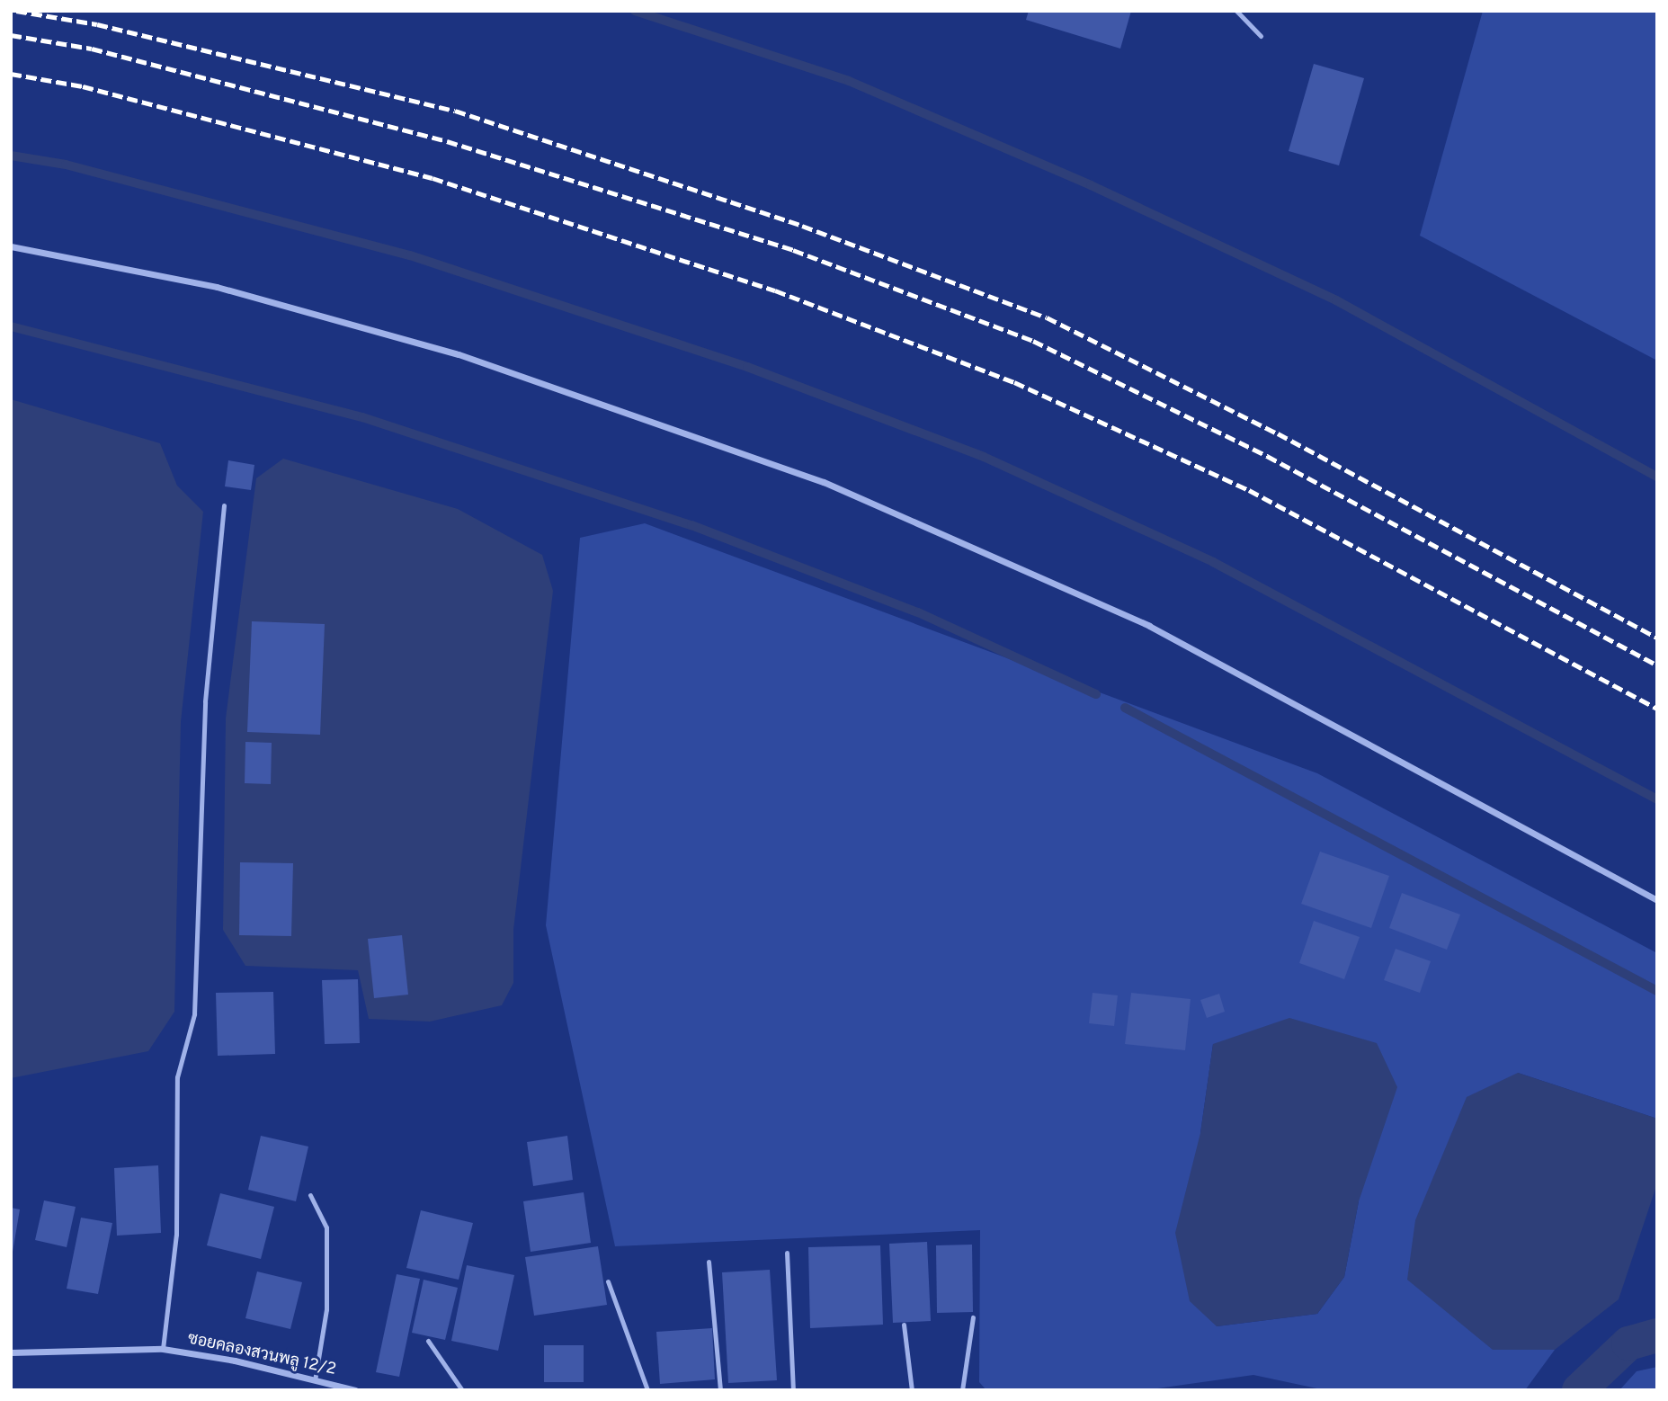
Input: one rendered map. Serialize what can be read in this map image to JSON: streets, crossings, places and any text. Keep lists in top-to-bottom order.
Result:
{
  "streets": {
    "street": ["ซอยคลองสวนพลู 12/2"]
  }
}
